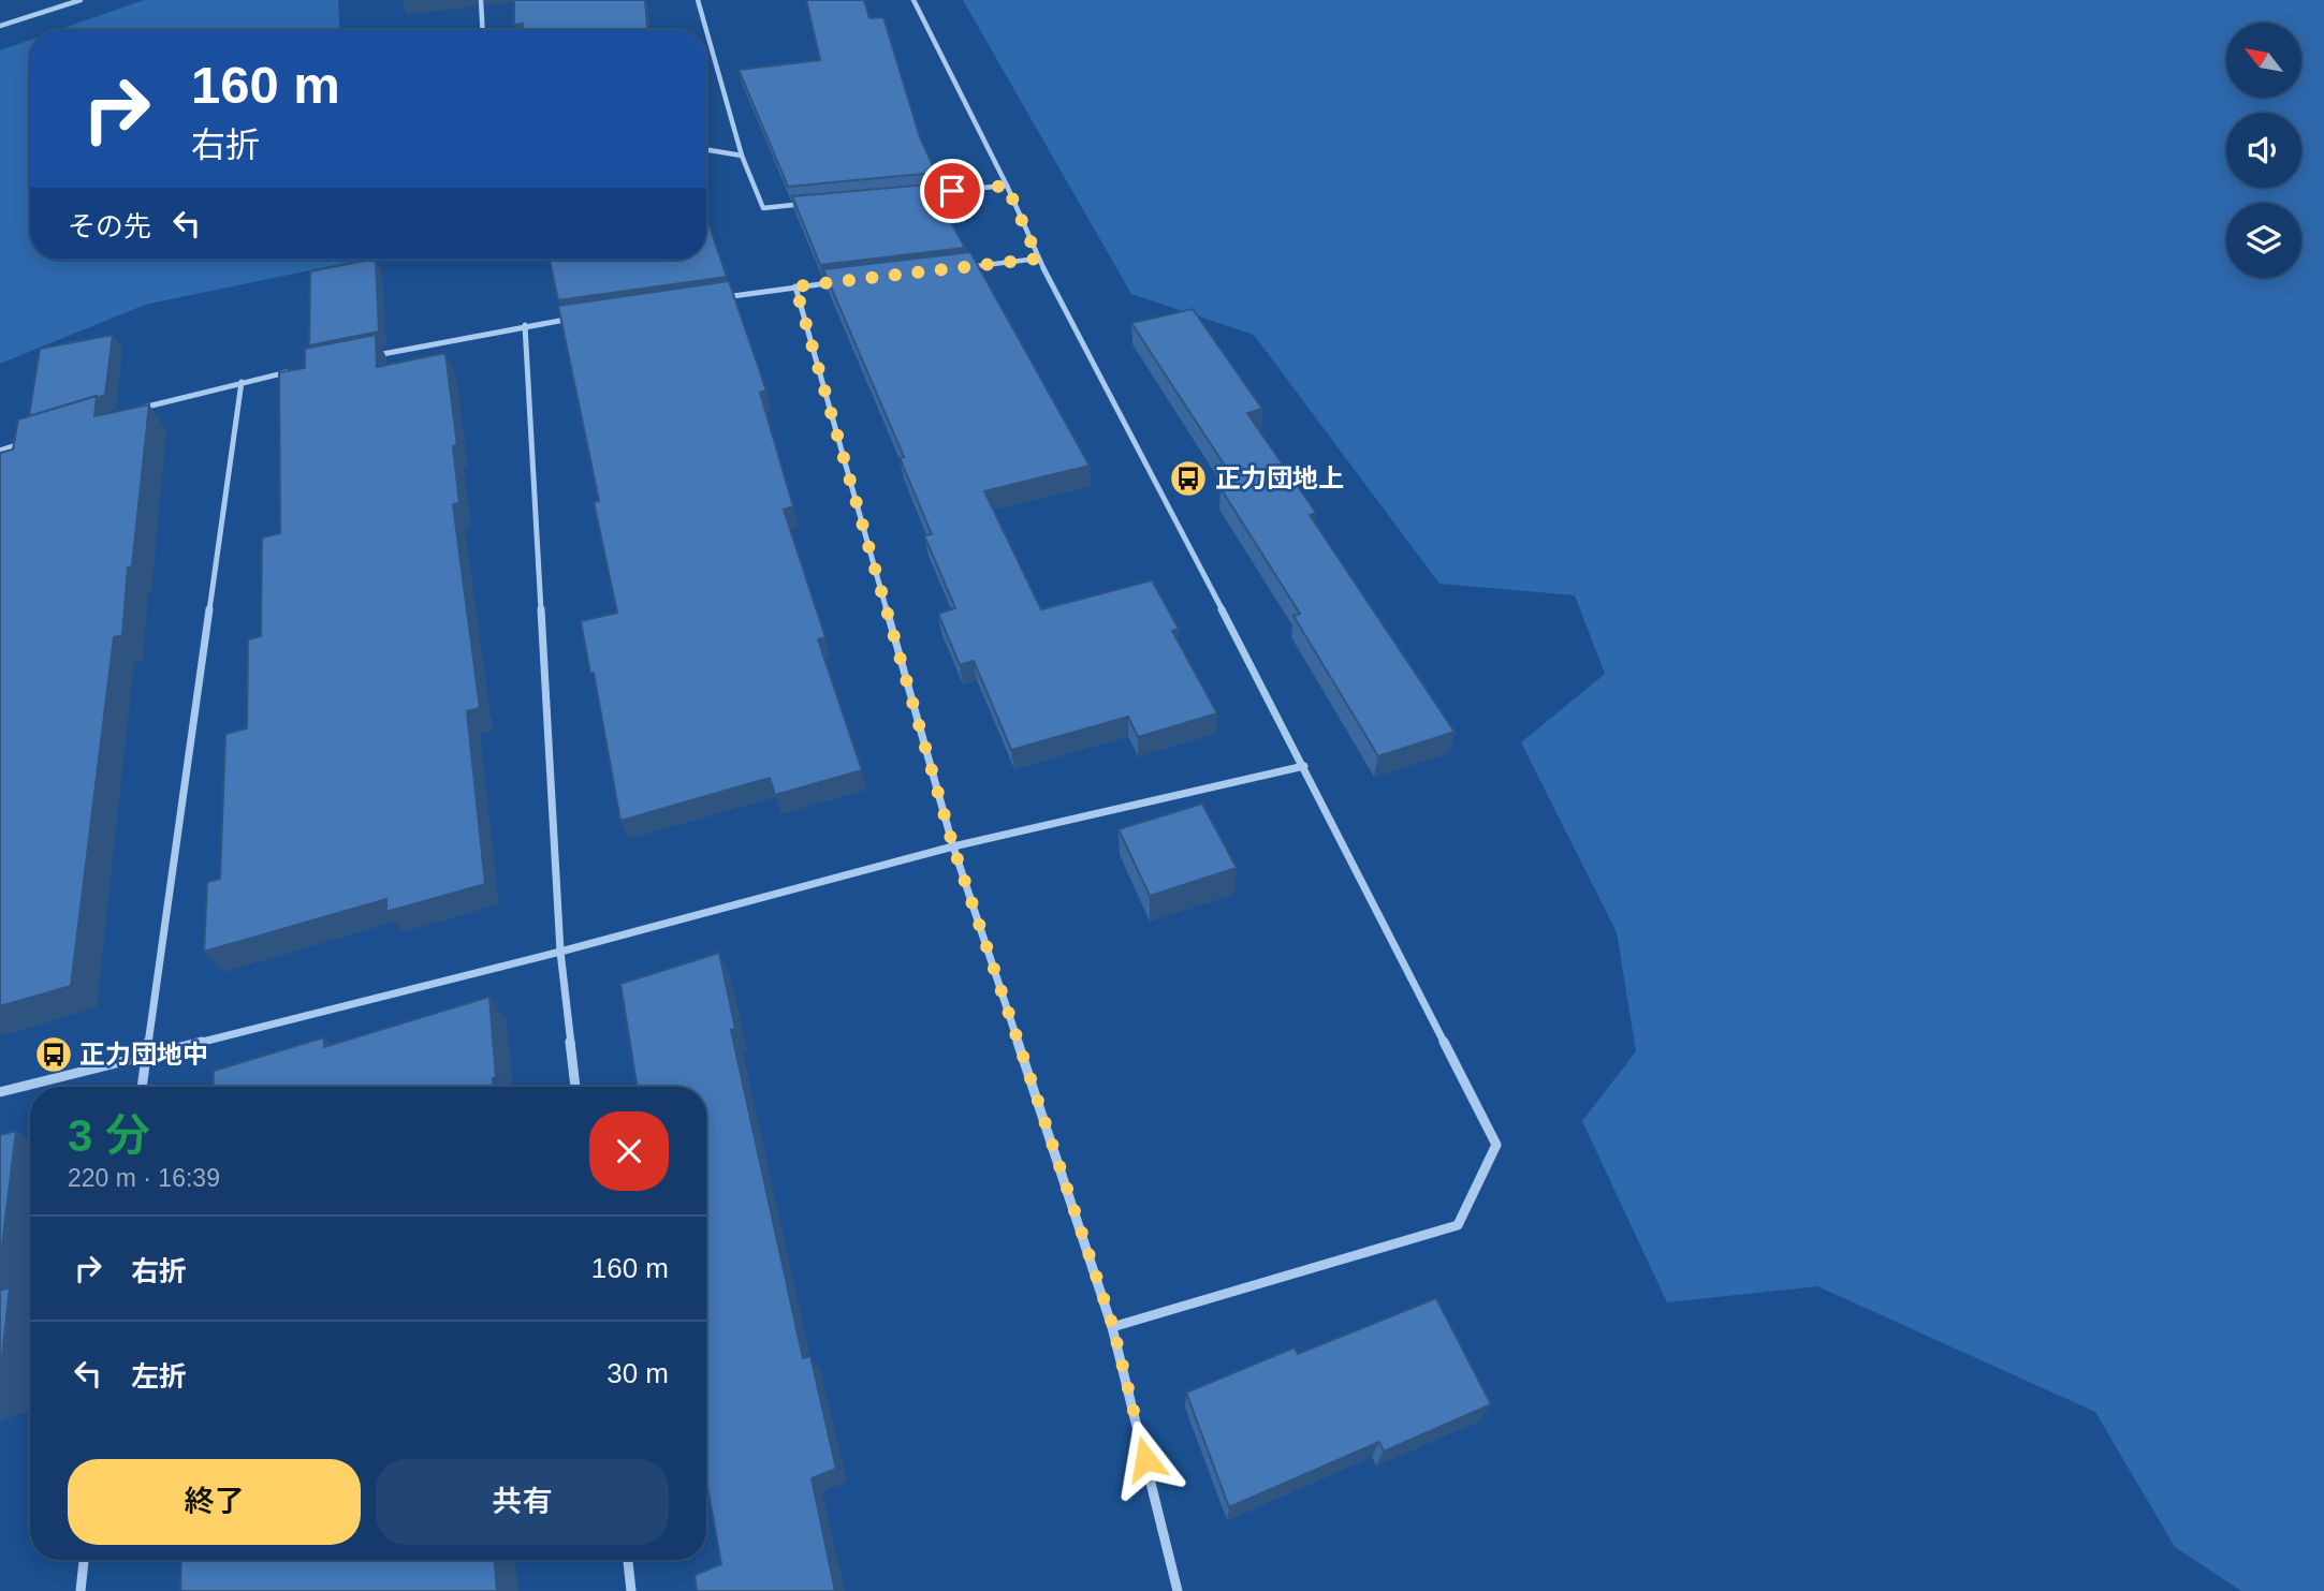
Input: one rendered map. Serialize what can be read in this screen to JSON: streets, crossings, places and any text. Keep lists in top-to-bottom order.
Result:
{
  "places": {
    "bus stop": ["正力団地上", "正力団地中"]
  },
  "north": "top left",
  "page": {
    "turn": ["160 m", "右折"],
    "then": "その先",
    "heading": ["3 分", "220 m · 16:39"],
    "list": [
      {
        "name": "右折",
        "value": "160 m"
      },
      {
        "name": "左折",
        "value": "30 m"
      }
    ],
    "buttons": ["終了", "共有"]
  }
}
